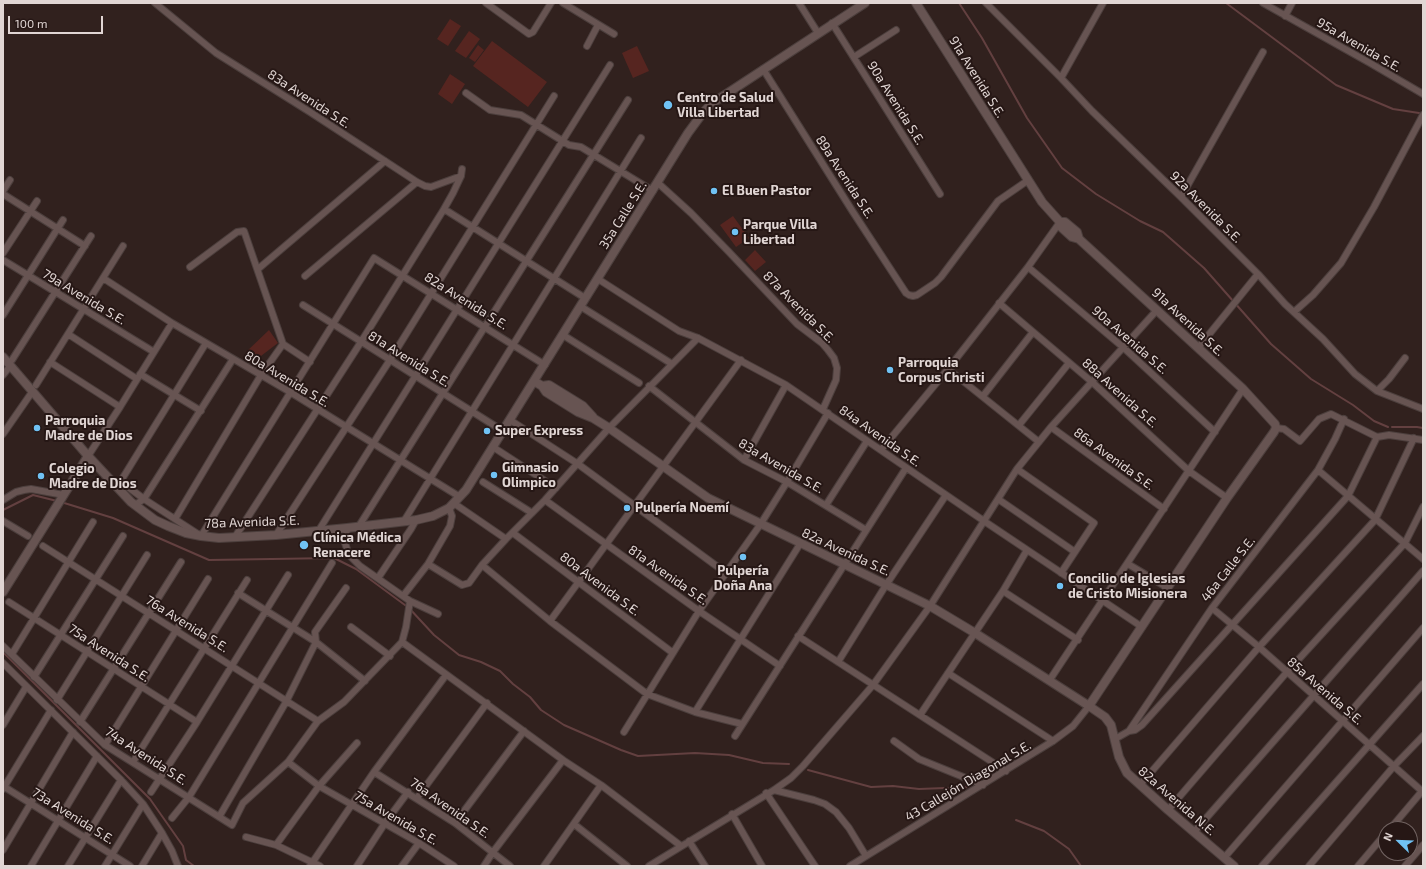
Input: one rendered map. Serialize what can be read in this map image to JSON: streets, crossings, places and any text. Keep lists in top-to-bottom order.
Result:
{
  "streets": {
    "street": [
      "95a Avenida S.E.",
      "91a Avenida S.E.",
      "83a Avenida S.E.",
      "90a Avenida S.E.",
      "89a Avenida S.E.",
      "92a Avenida S.E.",
      "35a Calle S.E.",
      "79a Avenida S.E.",
      "82a Avenida S.E.",
      "87a Avenida S.E.",
      "81a Avenida S.E.",
      "80a Avenida S.E.",
      "88a Avenida S.E.",
      "84a Avenida S.E.",
      "86a Avenida S.E.",
      "78a Avenida S.E.",
      "46a Calle S.E.",
      "76a Avenida S.E.",
      "75a Avenida S.E.",
      "85a Avenida S.E.",
      "74a Avenida S.E.",
      "43 Callejón Diagonal S.E.",
      "82a Avenida N.E.",
      "73a Avenida S.E."
    ]
  },
  "crossings": [
    ["91a Avenida S.E.", "89a Avenida S.E."],
    ["83a Avenida S.E.", "87a Avenida S.E."],
    ["90a Avenida S.E.", "35a Calle S.E."],
    ["89a Avenida S.E.", "35a Calle S.E."],
    ["35a Calle S.E.", "82a Avenida S.E."],
    ["35a Calle S.E.", "87a Avenida S.E."],
    ["35a Calle S.E.", "81a Avenida S.E."],
    ["35a Calle S.E.", "80a Avenida S.E."],
    ["35a Calle S.E.", "84a Avenida S.E."],
    ["35a Calle S.E.", "78a Avenida S.E."],
    ["82a Avenida S.E.", "87a Avenida S.E."],
    ["82a Avenida S.E.", "81a Avenida S.E."],
    ["82a Avenida S.E.", "43 Callejón Diagonal S.E."],
    ["82a Avenida S.E.", "82a Avenida N.E."],
    ["87a Avenida S.E.", "81a Avenida S.E."],
    ["87a Avenida S.E.", "80a Avenida S.E."],
    ["87a Avenida S.E.", "84a Avenida S.E."],
    ["80a Avenida S.E.", "78a Avenida S.E."],
    ["46a Calle S.E.", "85a Avenida S.E."],
    ["75a Avenida S.E.", "74a Avenida S.E."],
    ["43 Callejón Diagonal S.E.", "82a Avenida N.E."]
  ],
  "places": [
    "Centro de Salud Villa Libertad",
    "El Buen Pastor",
    "Parque Villa Libertad",
    "Parroquia Corpus Christi",
    "Parroquia Madre de Dios",
    "Super Express",
    "Gimnasio Olimpico",
    "Colegio Madre de Dios",
    "Pulpería Noemí",
    "Clínica Médica Renacere",
    "Pulpería Doña Ana",
    "Concilio de Iglesias de Cristo Misionera"
  ],
  "scale_bar": "100 m",
  "north": "top left"
}
